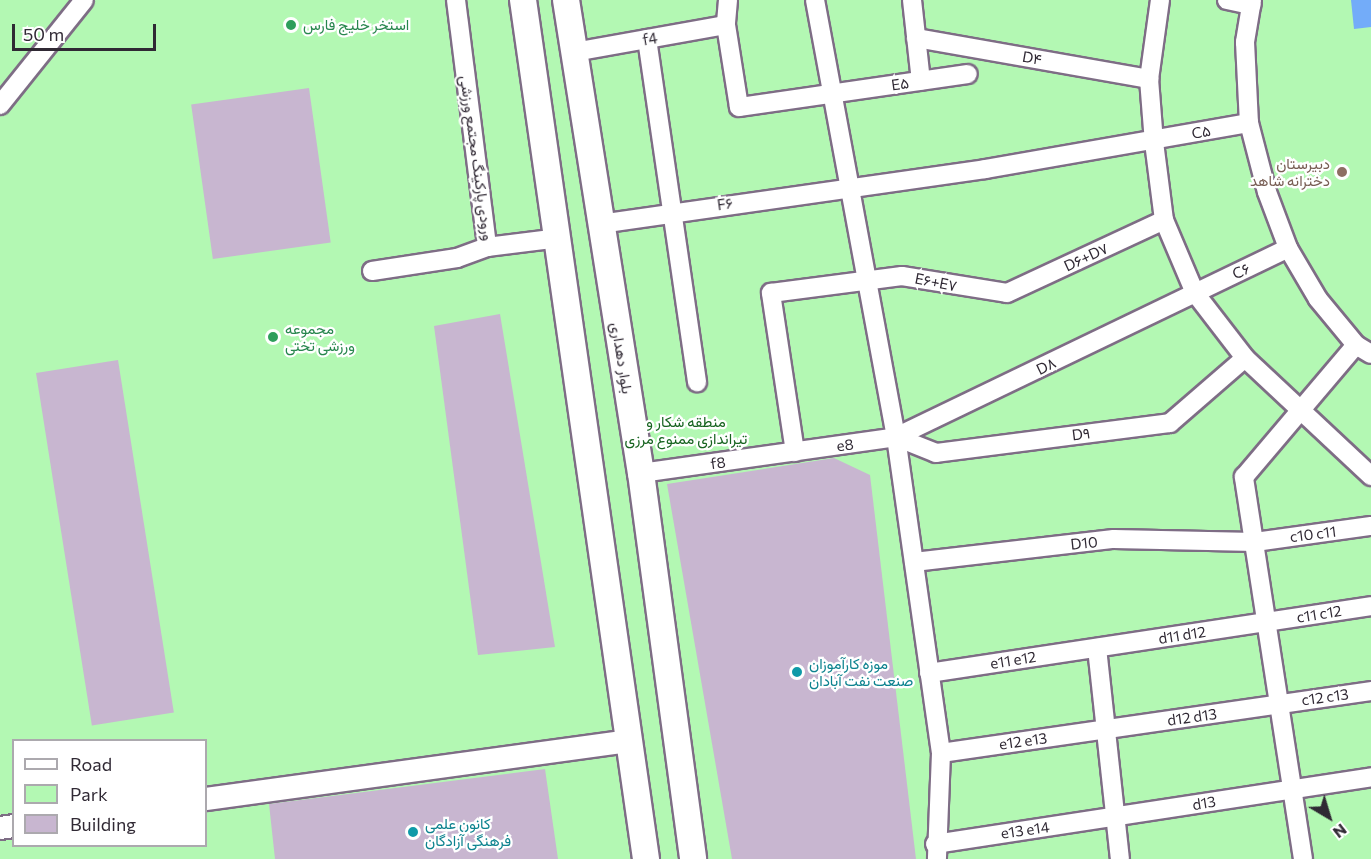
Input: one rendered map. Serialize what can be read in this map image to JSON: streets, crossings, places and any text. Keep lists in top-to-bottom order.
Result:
{
  "streets": {
    "main road": ["بلوار دهداری"],
    "street": [
      "f4",
      "D۴",
      "E۵",
      "C۵",
      "ورودی پارکینگ مجتمع ورزشی",
      "F۶",
      "D۶+D۷",
      "C۶",
      "E۶+E۷",
      "D۸",
      "D۹",
      "e8",
      "f8",
      "c10 c11",
      "D10",
      "c11 c12",
      "d11 d12",
      "e11 e12",
      "c12 c13",
      "d12 d13",
      "e12 e13",
      "d13",
      "e13 e14"
    ]
  },
  "crossings": [
    ["f4", "E۵"],
    ["f4", "بلوار دهداری"],
    ["C۵", "F۶"],
    ["F۶", "بلوار دهداری"],
    ["D۶+D۷", "E۶+E۷"],
    ["C۶", "D۸"],
    ["E۶+E۷", "e8"],
    ["E۶+E۷", "f8"],
    ["بلوار دهداری", "f8"],
    ["D۸", "D۹"],
    ["D۸", "e8"],
    ["D۹", "e8"],
    ["e8", "f8"],
    ["c10 c11", "D10"],
    ["c11 c12", "d11 d12"],
    ["d11 d12", "e11 e12"],
    ["c12 c13", "d12 d13"],
    ["d12 d13", "e12 e13"],
    ["d13", "e13 e14"]
  ],
  "parks": ["منطقه شکار و تیراندازی ممنوع مرزی"],
  "places": [
    "استخر خلیج فارس",
    "دبیرستان دخترانه شاهد",
    "مجموعه ورزشی تختی",
    "موزه کارآموزان صنعت نفت آبادان",
    "کانون علمی فرهنگی آزادگان"
  ],
  "legend": ["Road", "Park", "Building"],
  "scale_bar": "50 m",
  "north": "bottom right"
}
